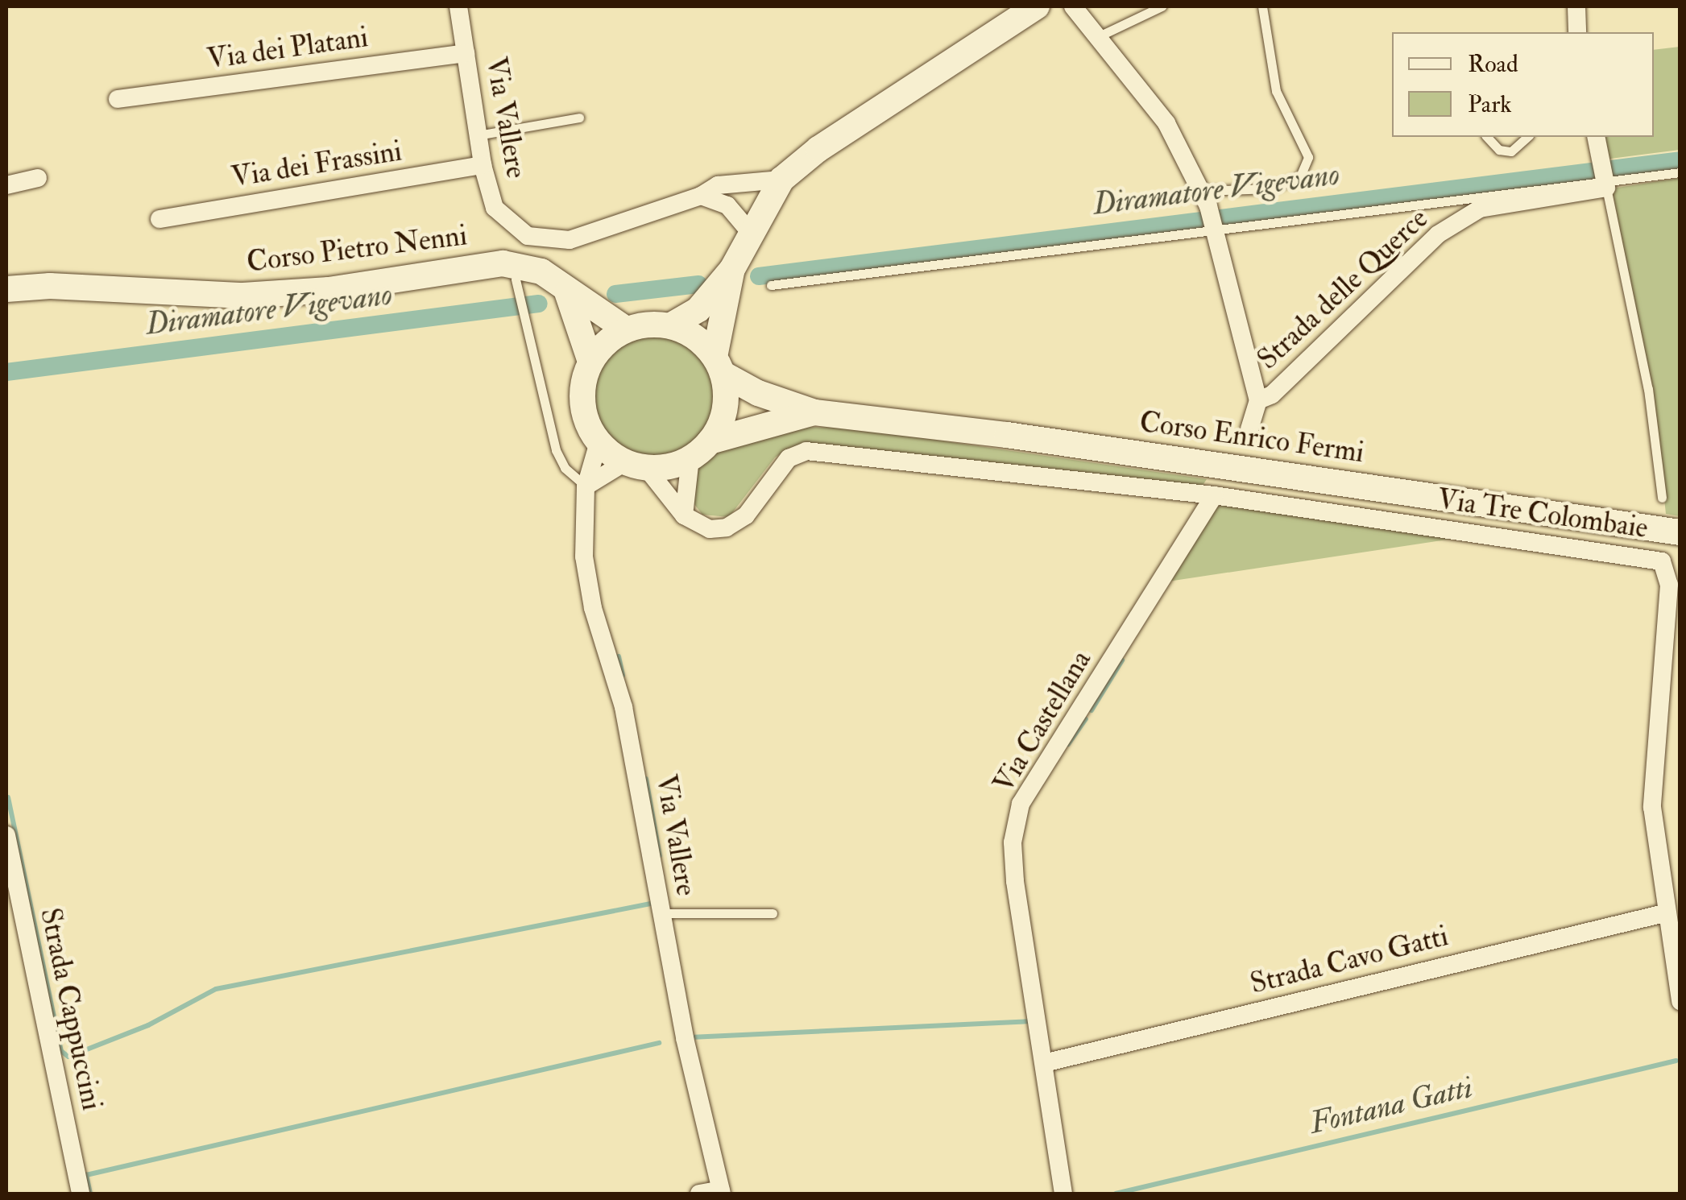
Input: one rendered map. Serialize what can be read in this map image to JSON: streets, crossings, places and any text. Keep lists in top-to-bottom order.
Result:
{
  "streets": {
    "main road": ["Corso Pietro Nenni", "Corso Enrico Fermi"],
    "street": [
      "Via dei Platani",
      "Via Vallere",
      "Via dei Frassini",
      "Strada delle Querce",
      "Via Tre Colombaie",
      "Via Castellana",
      "Strada Cavo Gatti",
      "Strada Cappuccini"
    ]
  },
  "crossings": [
    ["Via dei Platani", "Via Vallere"],
    ["Via Vallere", "Via dei Frassini"],
    ["Via Vallere", "Corso Pietro Nenni"],
    ["Via Vallere", "Corso Enrico Fermi"],
    ["Corso Pietro Nenni", "Corso Enrico Fermi"],
    ["Via Tre Colombaie", "Via Castellana"],
    ["Via Tre Colombaie", "Strada Cavo Gatti"],
    ["Via Castellana", "Strada Cavo Gatti"]
  ],
  "water": ["Diramatore Vigevano", "Fontana Gatti"],
  "legend": ["Road", "Park"]
}
